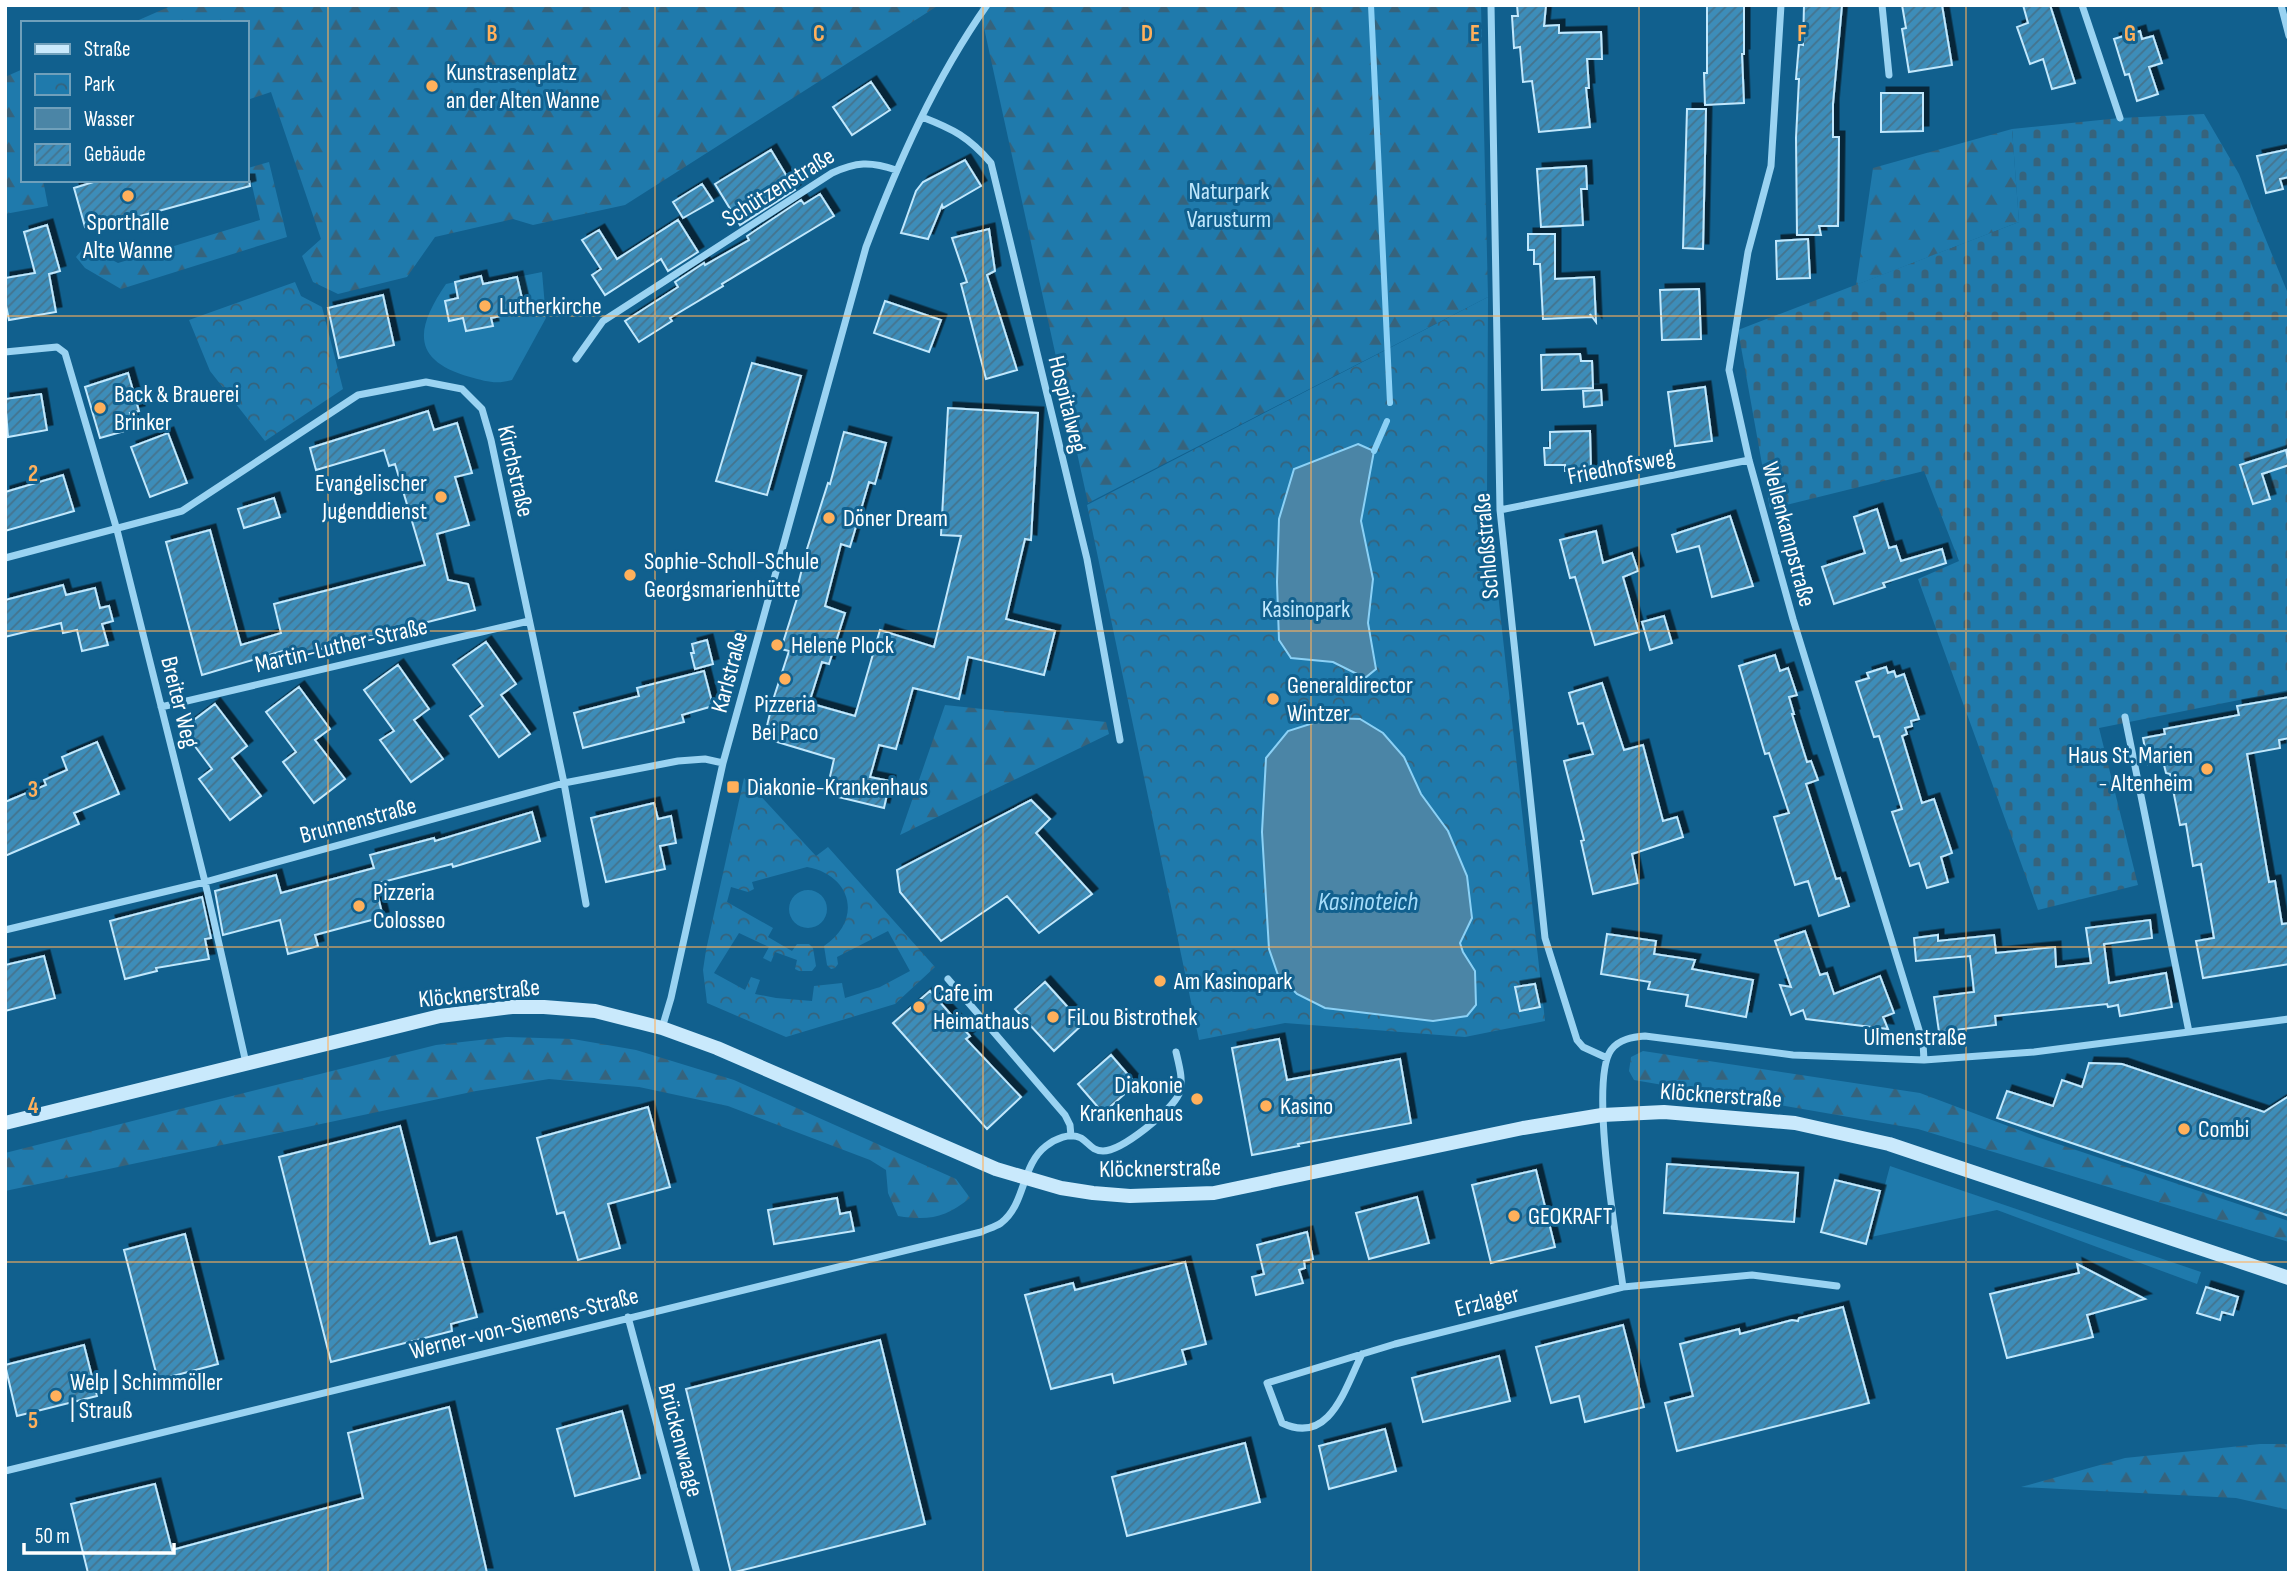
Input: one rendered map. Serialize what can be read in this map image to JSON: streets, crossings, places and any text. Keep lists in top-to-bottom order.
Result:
{
  "streets": {
    "main road": ["Klöcknerstraße"],
    "street": [
      "Schützenstraße",
      "Hospitalweg",
      "Friedhofsweg",
      "Kirchstraße",
      "Wellenkampstraße",
      "Schloßstraße",
      "Martin-Luther-Straße",
      "Karlstraße",
      "Breiter Weg",
      "Brunnenstraße",
      "Ulmenstraße",
      "Erzlager",
      "Werner-von-Siemens-Straße",
      "Brückenwaage"
    ]
  },
  "crossings": [
    ["Schützenstraße", "Karlstraße"],
    ["Friedhofsweg", "Wellenkampstraße"],
    ["Friedhofsweg", "Schloßstraße"],
    ["Kirchstraße", "Martin-Luther-Straße"],
    ["Kirchstraße", "Breiter Weg"],
    ["Kirchstraße", "Brunnenstraße"],
    ["Wellenkampstraße", "Ulmenstraße"],
    ["Schloßstraße", "Ulmenstraße"],
    ["Martin-Luther-Straße", "Breiter Weg"],
    ["Karlstraße", "Brunnenstraße"],
    ["Karlstraße", "Klöcknerstraße"],
    ["Breiter Weg", "Brunnenstraße"],
    ["Breiter Weg", "Klöcknerstraße"],
    ["Klöcknerstraße", "Werner-von-Siemens-Straße"],
    ["Werner-von-Siemens-Straße", "Brückenwaage"]
  ],
  "water": ["Kasinoteich"],
  "parks": ["Naturpark Varusturm", "Kasinopark"],
  "places": {
    "other": [
      "Kunstrasenplatz an der Alten Wanne",
      "Sporthalle Alte Wanne",
      "Lutherkirche",
      "Back & Brauerei Brinker",
      "Evangelischer Jugenddienst",
      "Döner Dream",
      "Sophie-Scholl-Schule Georgsmarienhütte",
      "Helene Plock",
      "Pizzeria Bei Paco",
      "Generaldirector Wintzer",
      "Haus St. Marien - Altenheim",
      "Pizzeria Colosseo",
      "Am Kasinopark",
      "Cafe im Heimathaus",
      "FiLou Bistrothek",
      "Diakonie Krankenhaus",
      "Kasino",
      "Combi",
      "GEOKRAFT",
      "Welp | Schimmöller | Strauß"
    ],
    "transit": ["Diakonie-Krankenhaus"]
  },
  "legend": [
    "Straße",
    "Park",
    "Wasser",
    "Gebäude"
  ],
  "scale_bar": "50 m",
  "grid": {
    "columns": [
      "B",
      "C",
      "D",
      "E",
      "F",
      "G"
    ],
    "rows": [
      "2",
      "3",
      "4",
      "5"
    ]
  }
}
